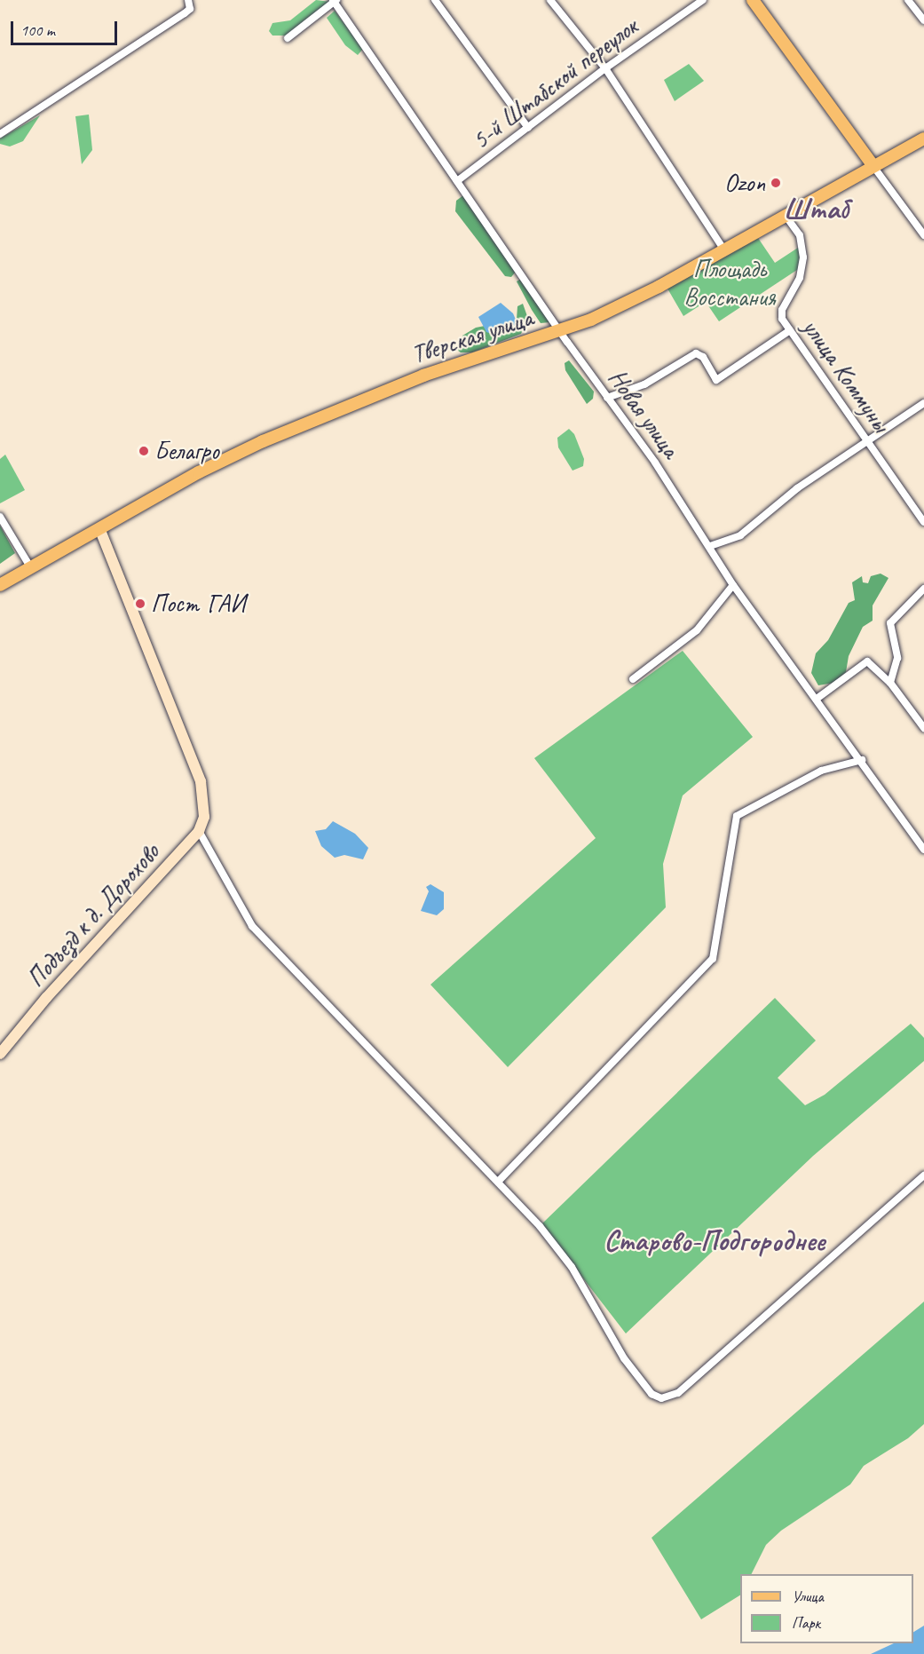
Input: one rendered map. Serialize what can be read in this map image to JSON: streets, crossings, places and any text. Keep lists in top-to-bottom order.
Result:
{
  "streets": {
    "main road": ["Тверская улица"],
    "street": [
      "5-й Штабской переулок",
      "улица Коммуны",
      "Новая улица",
      "Подъезд к д. Дорохово"
    ]
  },
  "crossings": [
    ["5-й Штабской переулок", "Новая улица"],
    ["Тверская улица", "улица Коммуны"],
    ["Тверская улица", "Новая улица"]
  ],
  "districts": ["Штаб", "Старово-Подгороднее"],
  "parks": ["Площадь Восстания"],
  "places": ["Ozon", "Белагро", "Пост ГАИ"],
  "legend": ["Улица", "Парк"],
  "scale_bar": "100 m"
}
